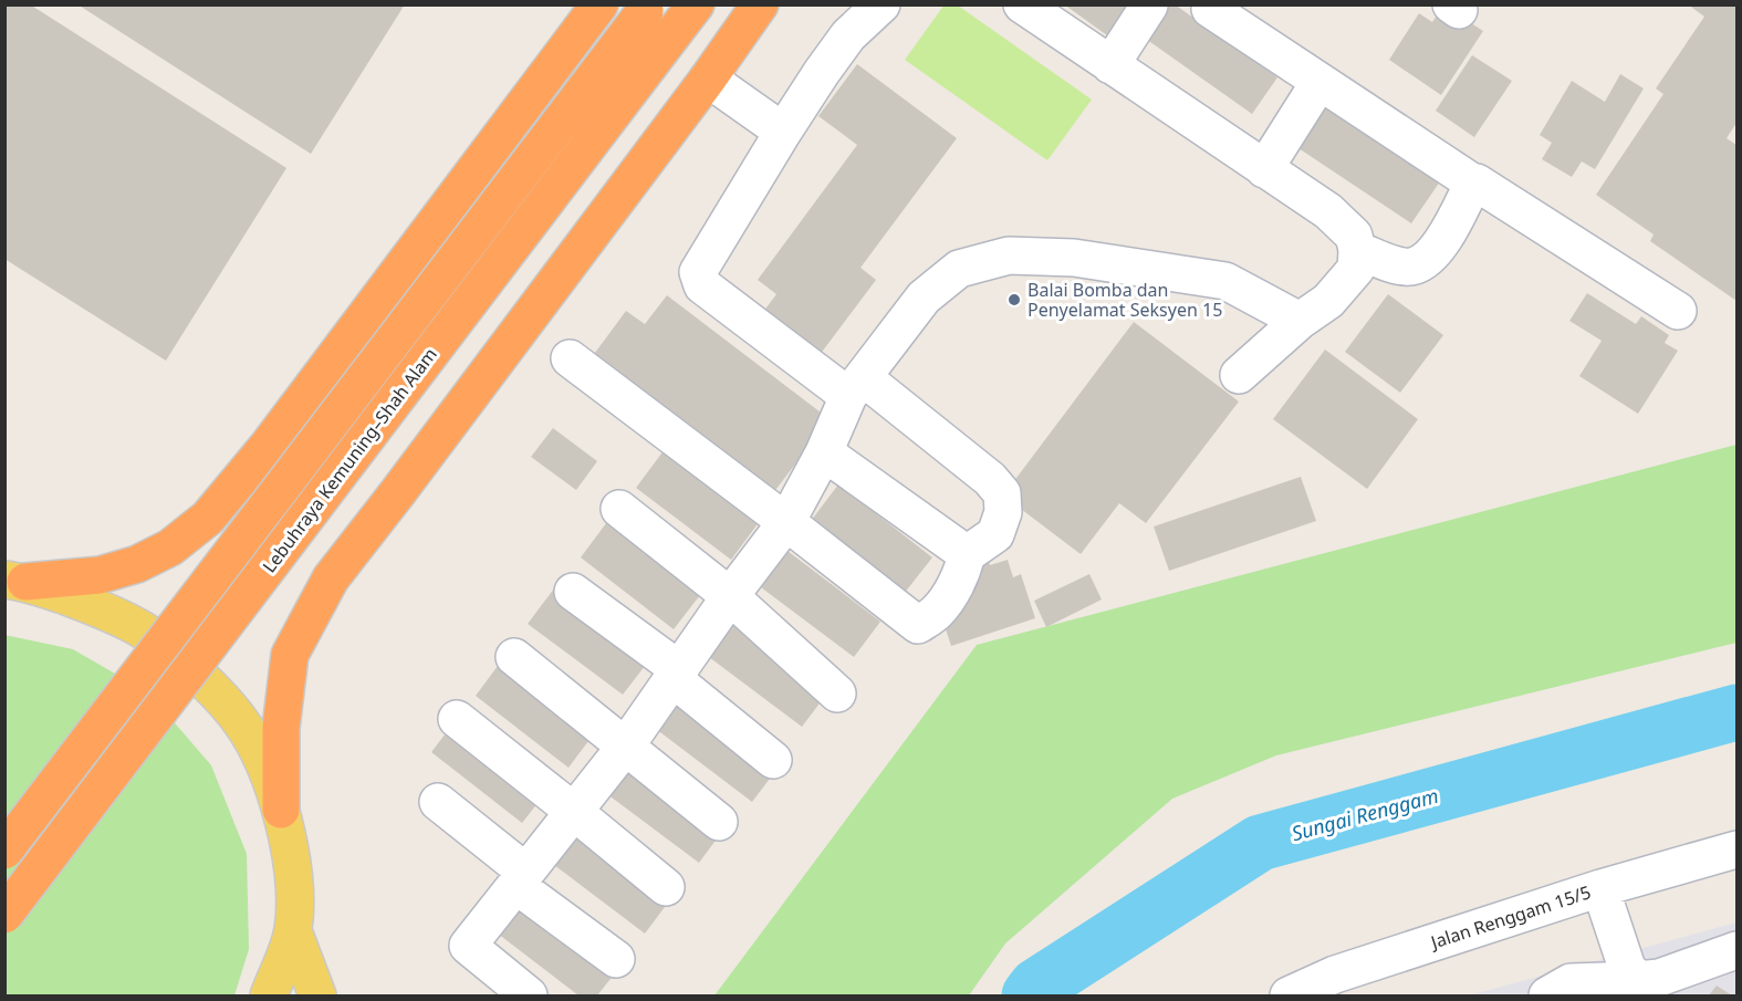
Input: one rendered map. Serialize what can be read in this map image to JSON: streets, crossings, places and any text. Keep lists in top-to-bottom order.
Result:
{
  "streets": {
    "highway": ["Lebuhraya Kemuning–Shah Alam"],
    "street": ["Jalan Renggam 15/5"]
  },
  "water": ["Sungai Renggam"],
  "places": ["Balai Bomba dan Penyelamat Seksyen 15"]
}
